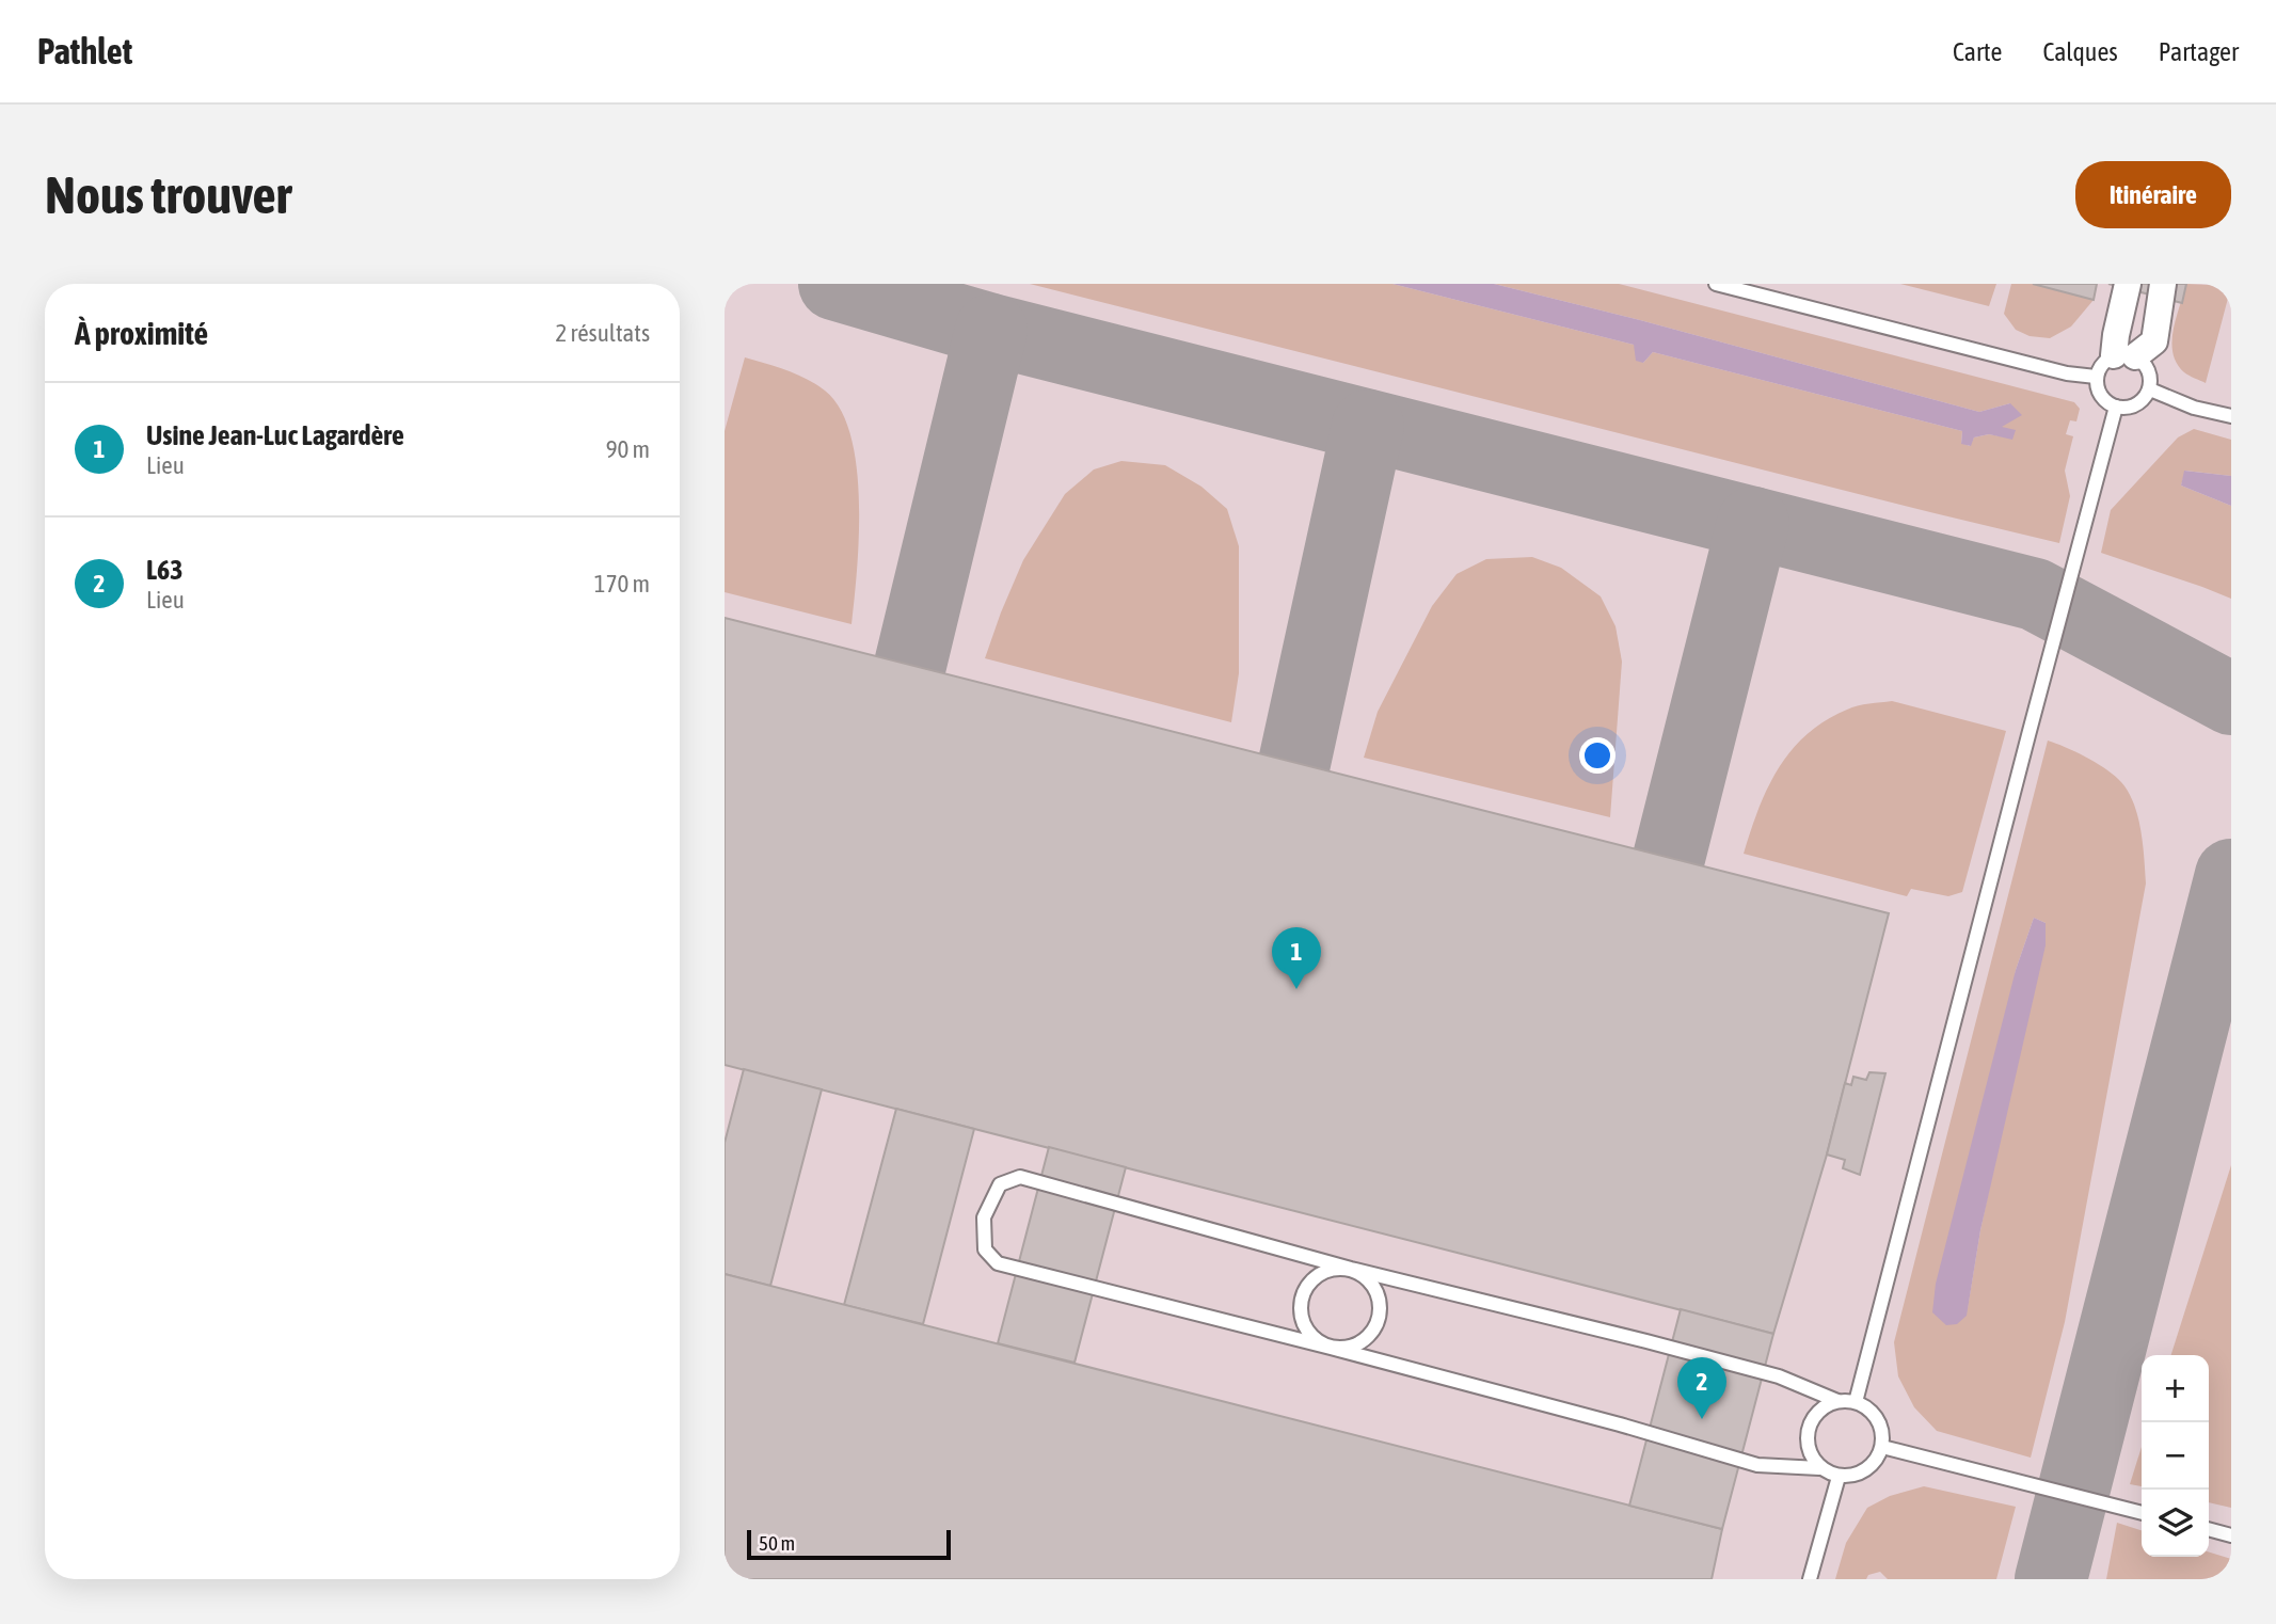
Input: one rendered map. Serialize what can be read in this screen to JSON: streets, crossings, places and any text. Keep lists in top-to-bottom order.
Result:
{
  "scale_bar": "50 m",
  "page": {
    "header": "Pathlet",
    "nav": ["Carte", "Calques", "Partager"],
    "buttons": "Itinéraire",
    "title": "Nous trouver",
    "heading": ["À proximité", "2 résultats"],
    "list": [
      {
        "mark": "1",
        "name": "Usine Jean-Luc Lagardère",
        "note": "Lieu",
        "value": "90 m"
      },
      {
        "mark": "2",
        "name": "L63",
        "note": "Lieu",
        "value": "170 m"
      }
    ],
    "pins": ["1", "2"],
    "map_buttons": ["+", "−"],
    "scale": "50 m"
  }
}
